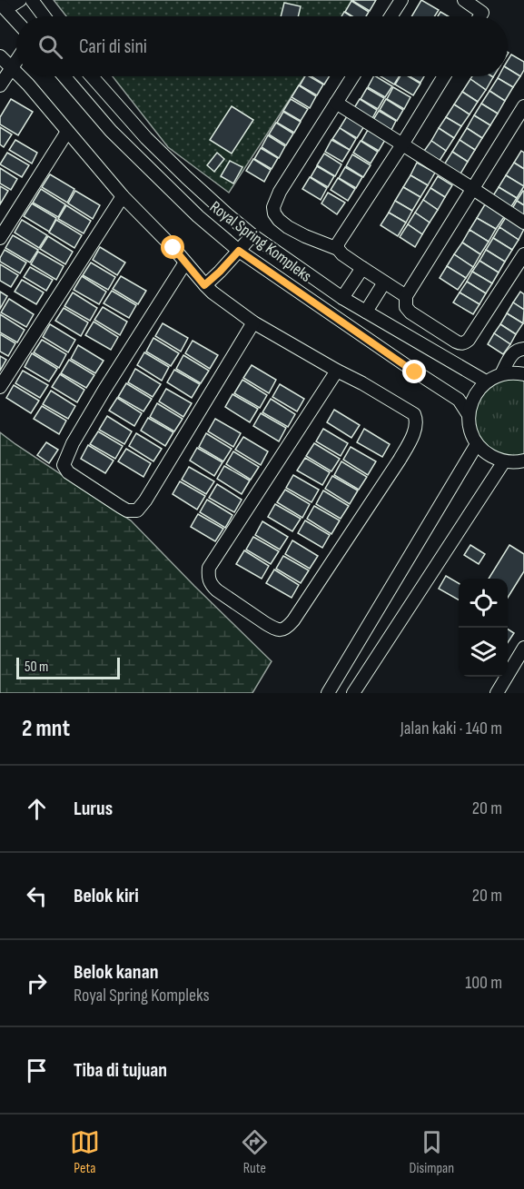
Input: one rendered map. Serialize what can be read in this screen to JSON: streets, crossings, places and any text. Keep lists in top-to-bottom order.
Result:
{
  "streets": {
    "street": ["Royal Spring Kompleks"]
  },
  "scale_bar": "50 m",
  "page": {
    "search": "Cari di sini",
    "scale": "50 m",
    "heading": ["2 mnt", "Jalan kaki · 140 m"],
    "list": [
      ["Lurus", "20 m"],
      ["Belok kiri", "20 m"],
      ["Belok kanan", "Royal Spring Kompleks", "100 m"],
      "Tiba di tujuan"
    ],
    "nav": ["Peta", "Rute", "Disimpan"]
  }
}
